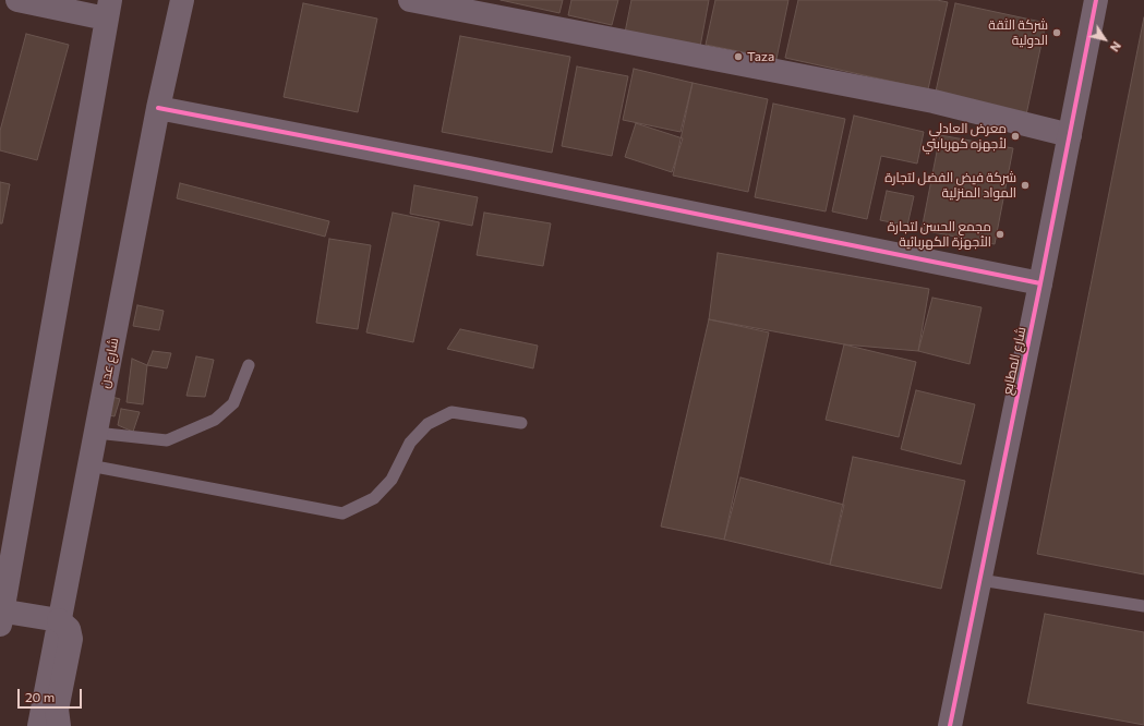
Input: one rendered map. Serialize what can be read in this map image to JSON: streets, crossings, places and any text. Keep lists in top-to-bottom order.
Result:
{
  "streets": {
    "street": ["شارع المطابع", "شارع عدن"]
  },
  "places": [
    "شركة الثقة الدولية",
    "Taza",
    "معرض العادلي لأجهزه كهربابئي",
    "شركة فيض الفضل لتجارة المواد المنزلية",
    "مجمع الحسن لتجارة الأجهزة الكهربائية"
  ],
  "scale_bar": "20 m",
  "north": "bottom right"
}
